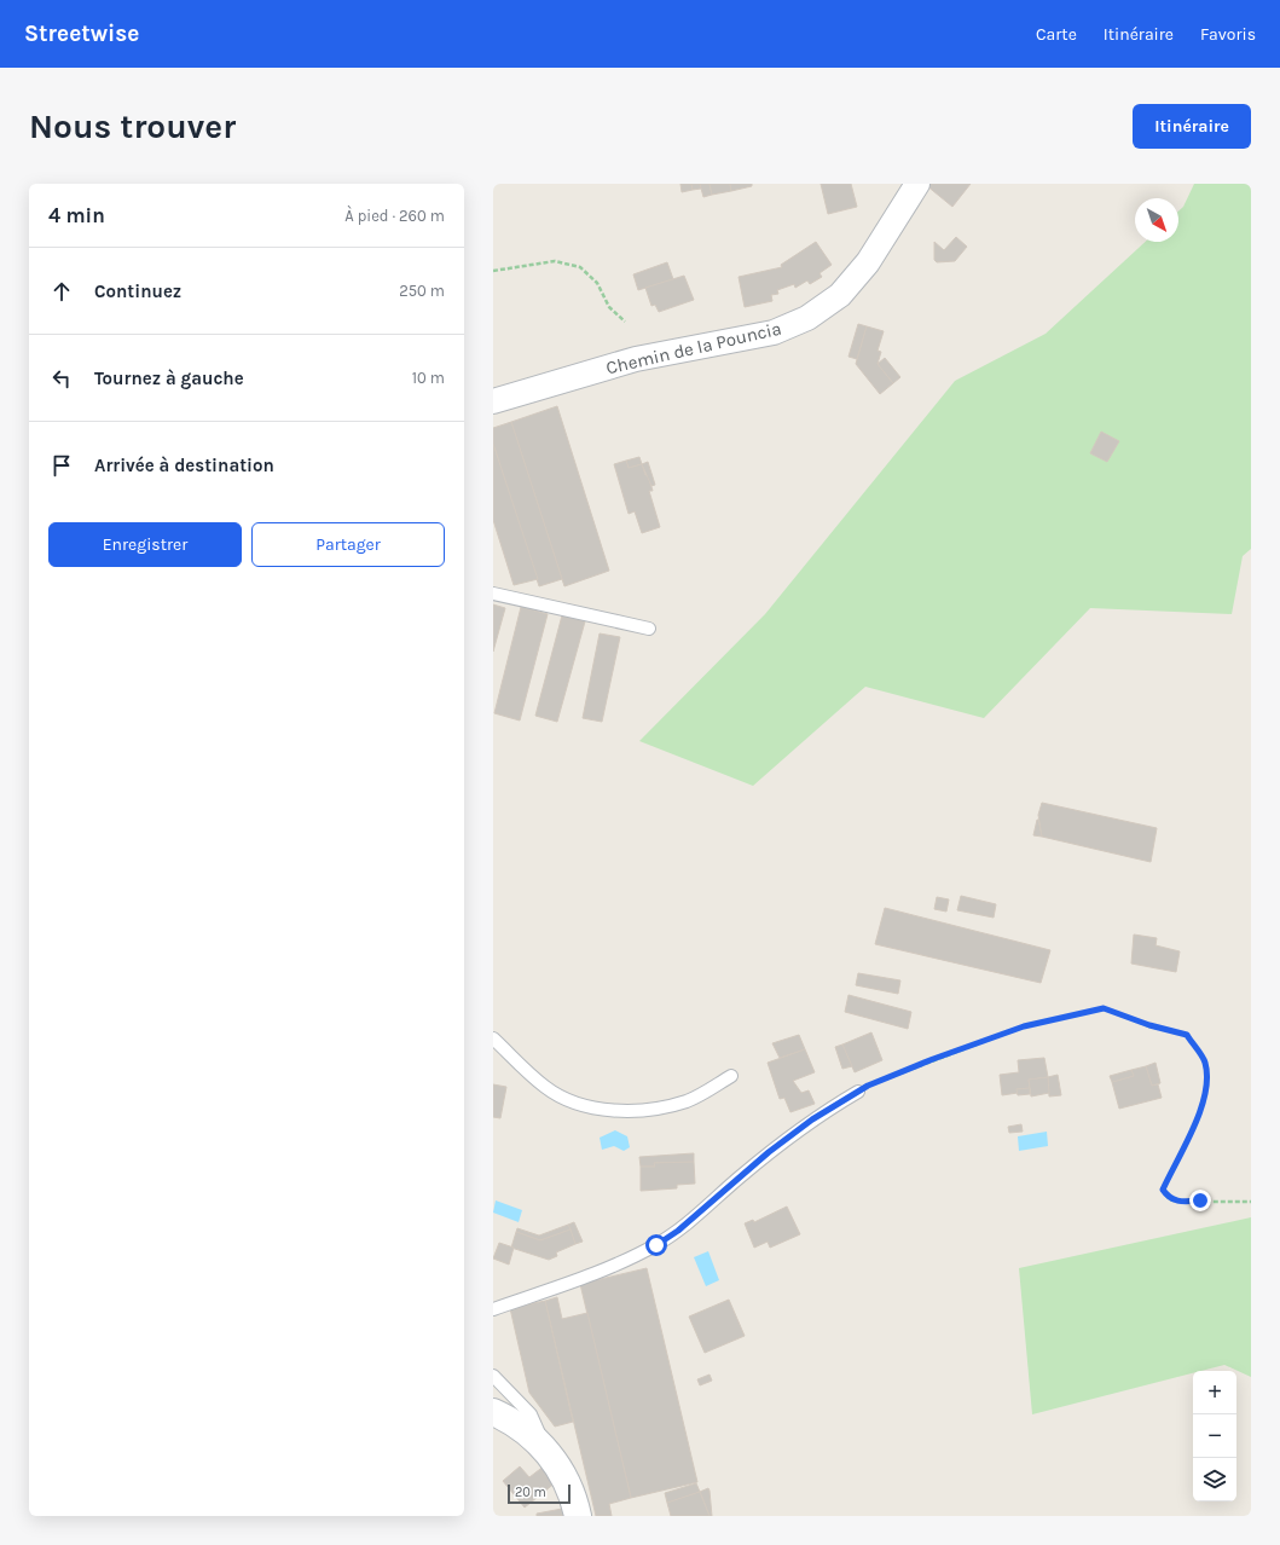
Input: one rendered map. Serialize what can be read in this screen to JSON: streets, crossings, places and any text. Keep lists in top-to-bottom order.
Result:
{
  "streets": {
    "street": ["Chemin de la Pouncia"]
  },
  "scale_bar": "20 m",
  "north": "bottom right",
  "page": {
    "header": "Streetwise",
    "nav": ["Carte", "Itinéraire", "Favoris"],
    "buttons": [
      "Itinéraire",
      ["Enregistrer", "Partager"]
    ],
    "title": "Nous trouver",
    "heading": ["4 min", "À pied · 260 m"],
    "list": [
      ["Continuez", "250 m"],
      ["Tournez à gauche", "10 m"],
      "Arrivée à destination"
    ],
    "map_buttons": ["+", "−"],
    "scale": "20 m"
  }
}
